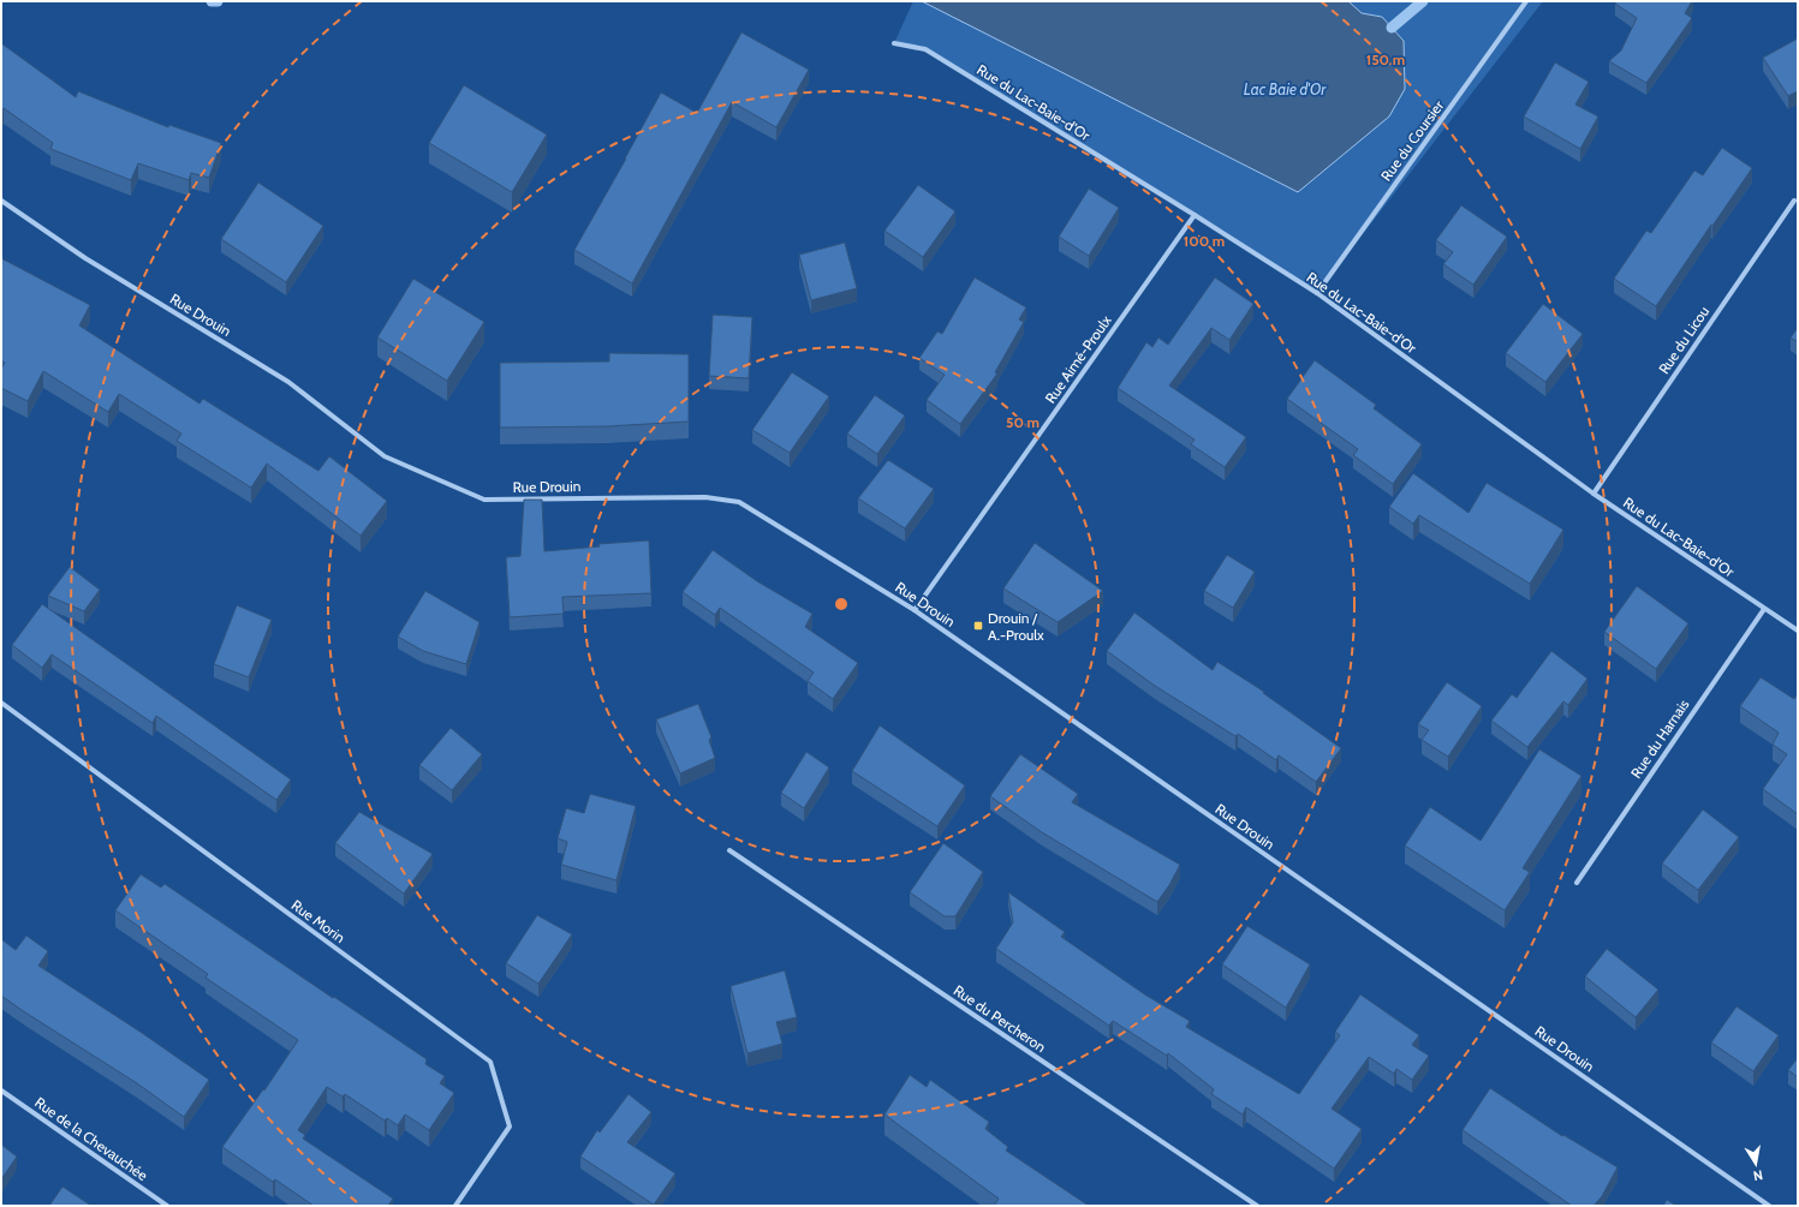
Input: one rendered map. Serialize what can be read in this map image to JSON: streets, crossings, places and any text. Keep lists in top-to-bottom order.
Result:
{
  "streets": {
    "street": [
      "Rue du Lac-Baie-d'Or",
      "Rue du Coursier",
      "Rue Drouin",
      "Rue du Licou",
      "Rue Aimé-Proulx",
      "Rue du Harnais",
      "Rue Morin",
      "Rue du Percheron",
      "Rue de la Chevauchée"
    ]
  },
  "crossings": [
    ["Rue du Lac-Baie-d'Or", "Rue du Coursier"],
    ["Rue du Lac-Baie-d'Or", "Rue du Licou"],
    ["Rue du Lac-Baie-d'Or", "Rue Aimé-Proulx"],
    ["Rue du Lac-Baie-d'Or", "Rue du Harnais"],
    ["Rue Drouin", "Rue Aimé-Proulx"]
  ],
  "water": ["Lac Baie d'Or"],
  "places": {
    "transit": ["Drouin / A.-Proulx"]
  },
  "north": "bottom",
  "rings": ["150 m", "100 m", "50 m"]
}
